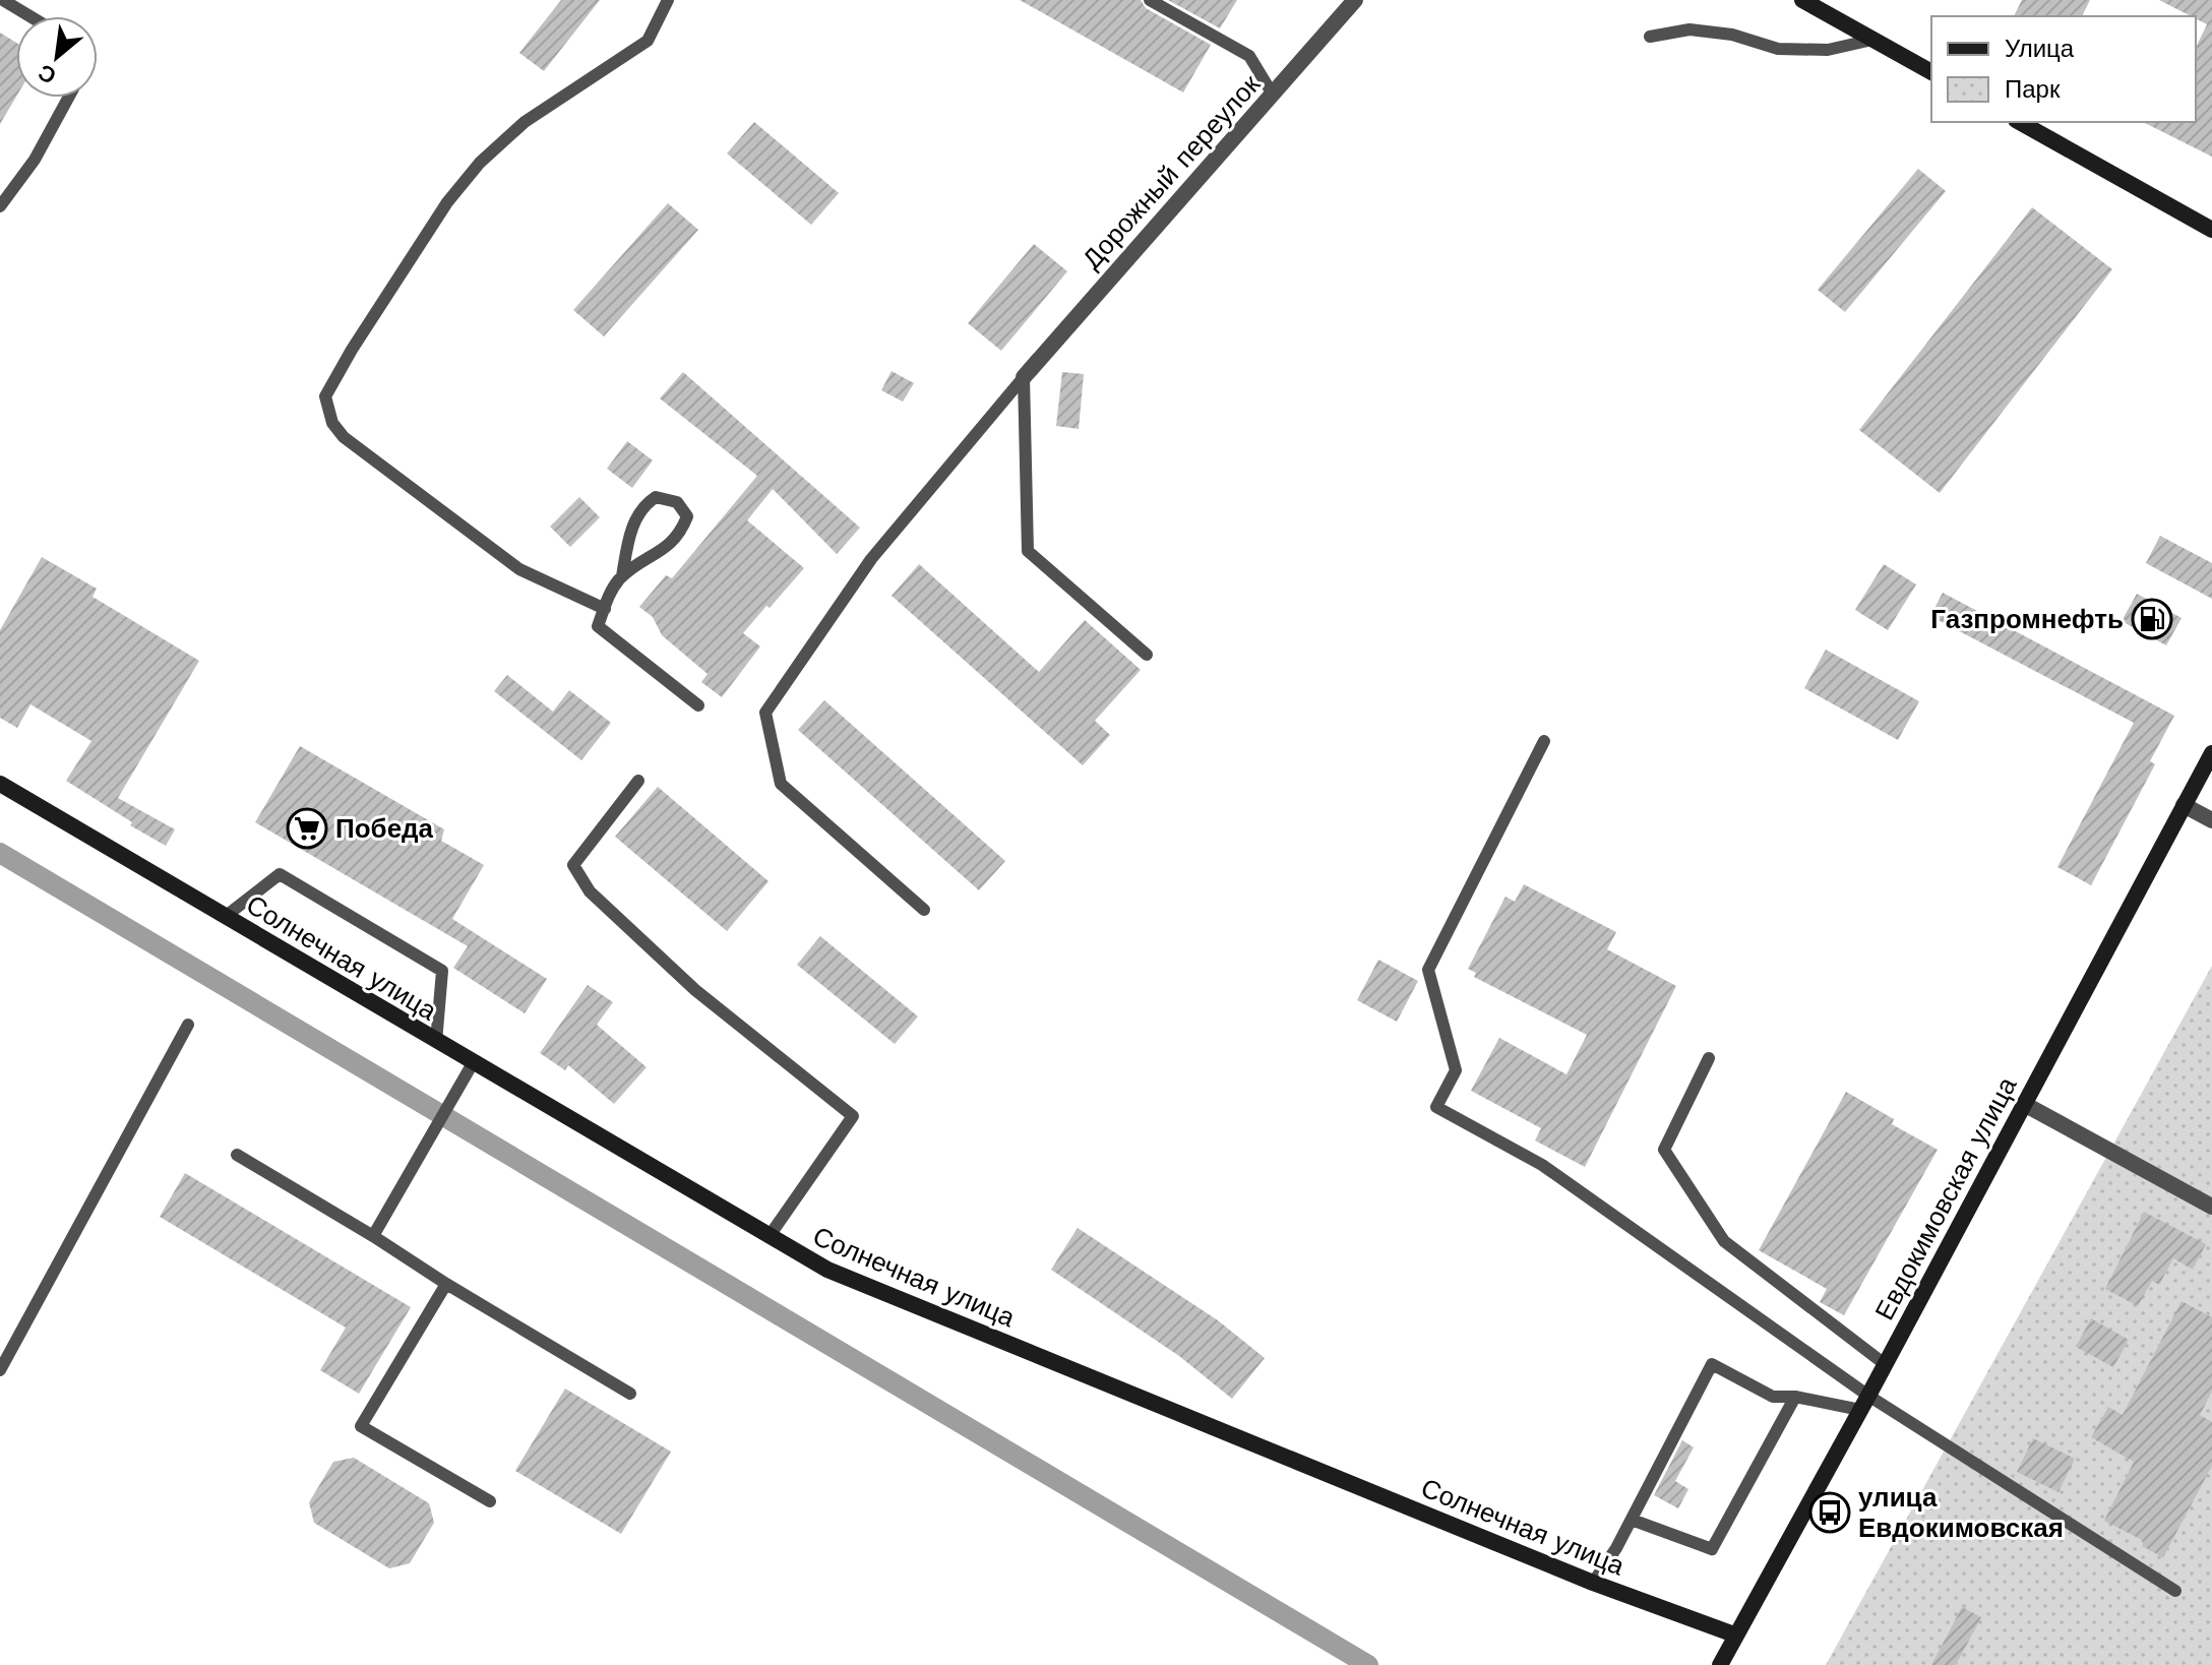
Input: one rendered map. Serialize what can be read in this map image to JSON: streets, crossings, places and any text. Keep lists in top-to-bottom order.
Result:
{
  "streets": {
    "main road": ["Солнечная улица", "Евдокимовская улица"],
    "street": ["Дорожный переулок"]
  },
  "crossings": [
    ["Солнечная улица", "Евдокимовская улица"]
  ],
  "places": {
    "fuel station": ["Газпромнефть"],
    "supermarket": ["Победа"],
    "bus stop": ["улица Евдокимовская"]
  },
  "legend": ["Улица", "Парк"],
  "north": "bottom left"
}
